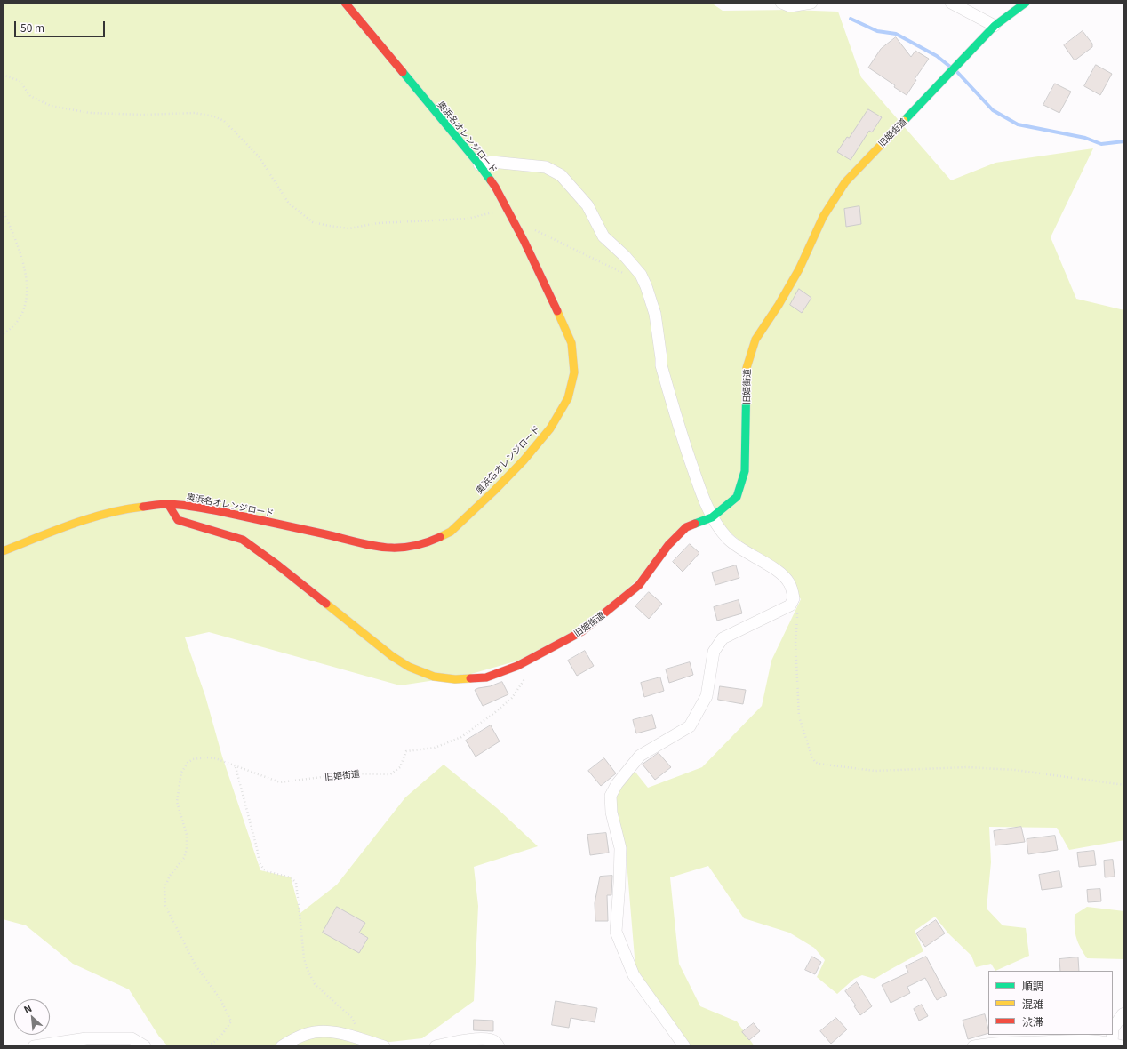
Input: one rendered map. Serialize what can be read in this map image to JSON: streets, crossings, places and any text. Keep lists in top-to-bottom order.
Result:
{
  "streets": {
    "street": ["旧姫街道", "奥浜名オレンジロード"]
  },
  "crossings": [
    ["旧姫街道", "奥浜名オレンジロード"]
  ],
  "legend": ["順調", "混雑", "渋滞"],
  "scale_bar": "50 m",
  "north": "top left"
}
